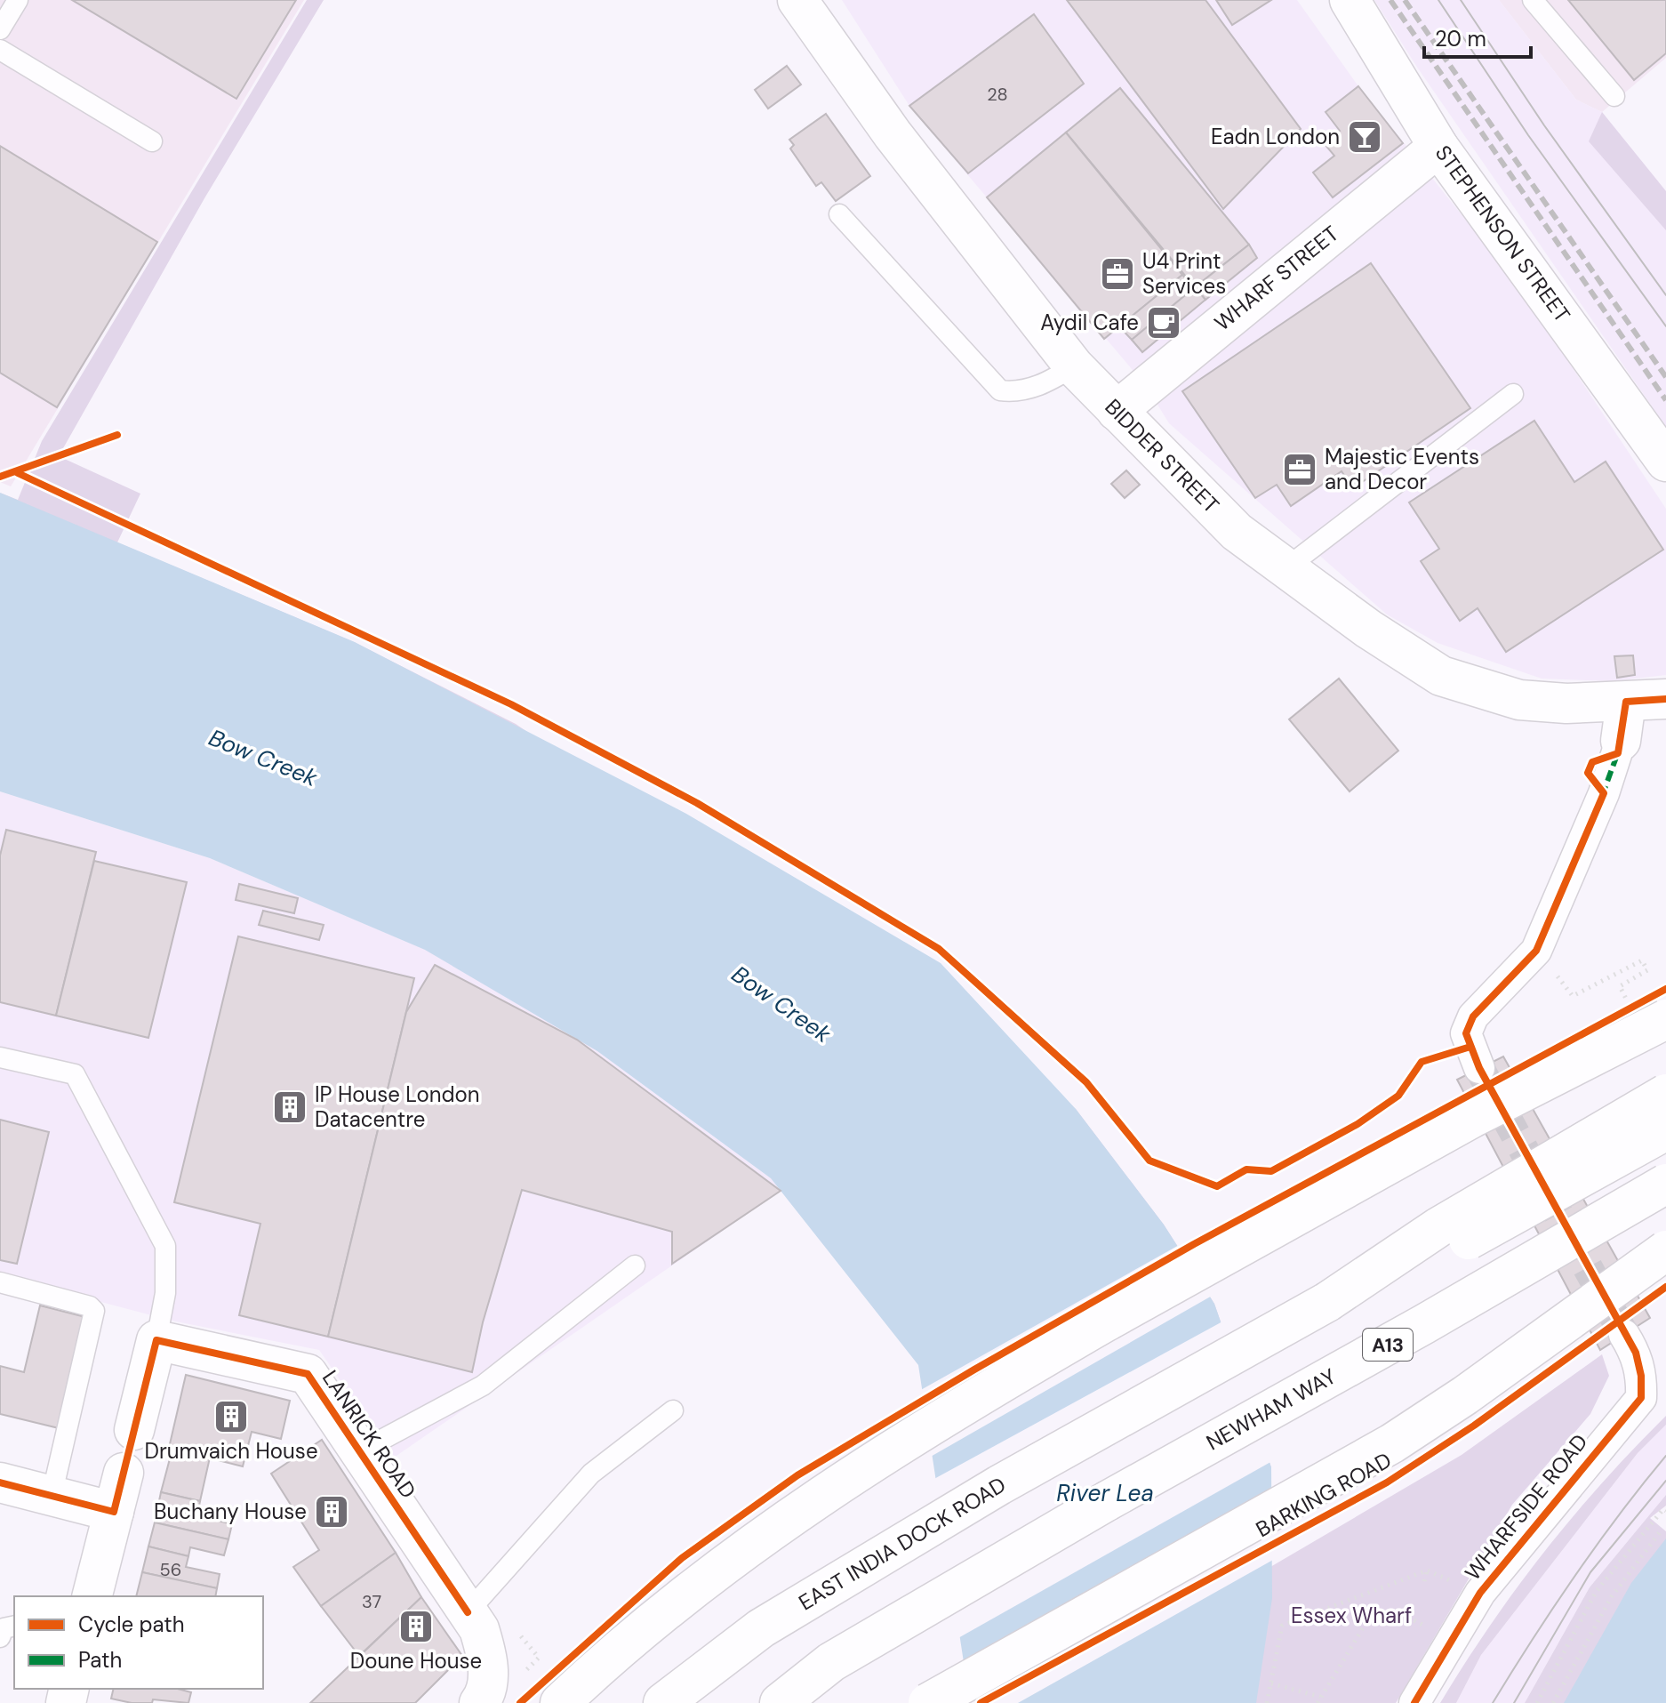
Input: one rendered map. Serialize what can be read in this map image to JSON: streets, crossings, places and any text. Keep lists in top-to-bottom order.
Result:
{
  "streets": {
    "main road": [
      "STEPHENSON STREET",
      "WHARF STREET",
      "BIDDER STREET",
      "A13",
      "NEWHAM WAY",
      "LANRICK ROAD",
      "EAST INDIA DOCK ROAD"
    ],
    "street": ["WHARFSIDE ROAD"],
    "cycle path": ["BARKING ROAD"]
  },
  "crossings": [
    ["STEPHENSON STREET", "WHARF STREET"],
    ["WHARF STREET", "BIDDER STREET"]
  ],
  "water": ["Bow Creek", "River Lea"],
  "parks": ["Essex Wharf"],
  "places": {
    "bar": ["Eadn London"],
    "office": ["U4 Print Services", "Majestic Events and Decor"],
    "cafe": ["Aydil Cafe"],
    "building": [
      "IP House London Datacentre",
      "Drumvaich House",
      "Buchany House",
      "Doune House"
    ]
  },
  "house_numbers": ["28", "56", "37"],
  "legend": ["Cycle path", "Path"],
  "scale_bar": "20 m"
}
